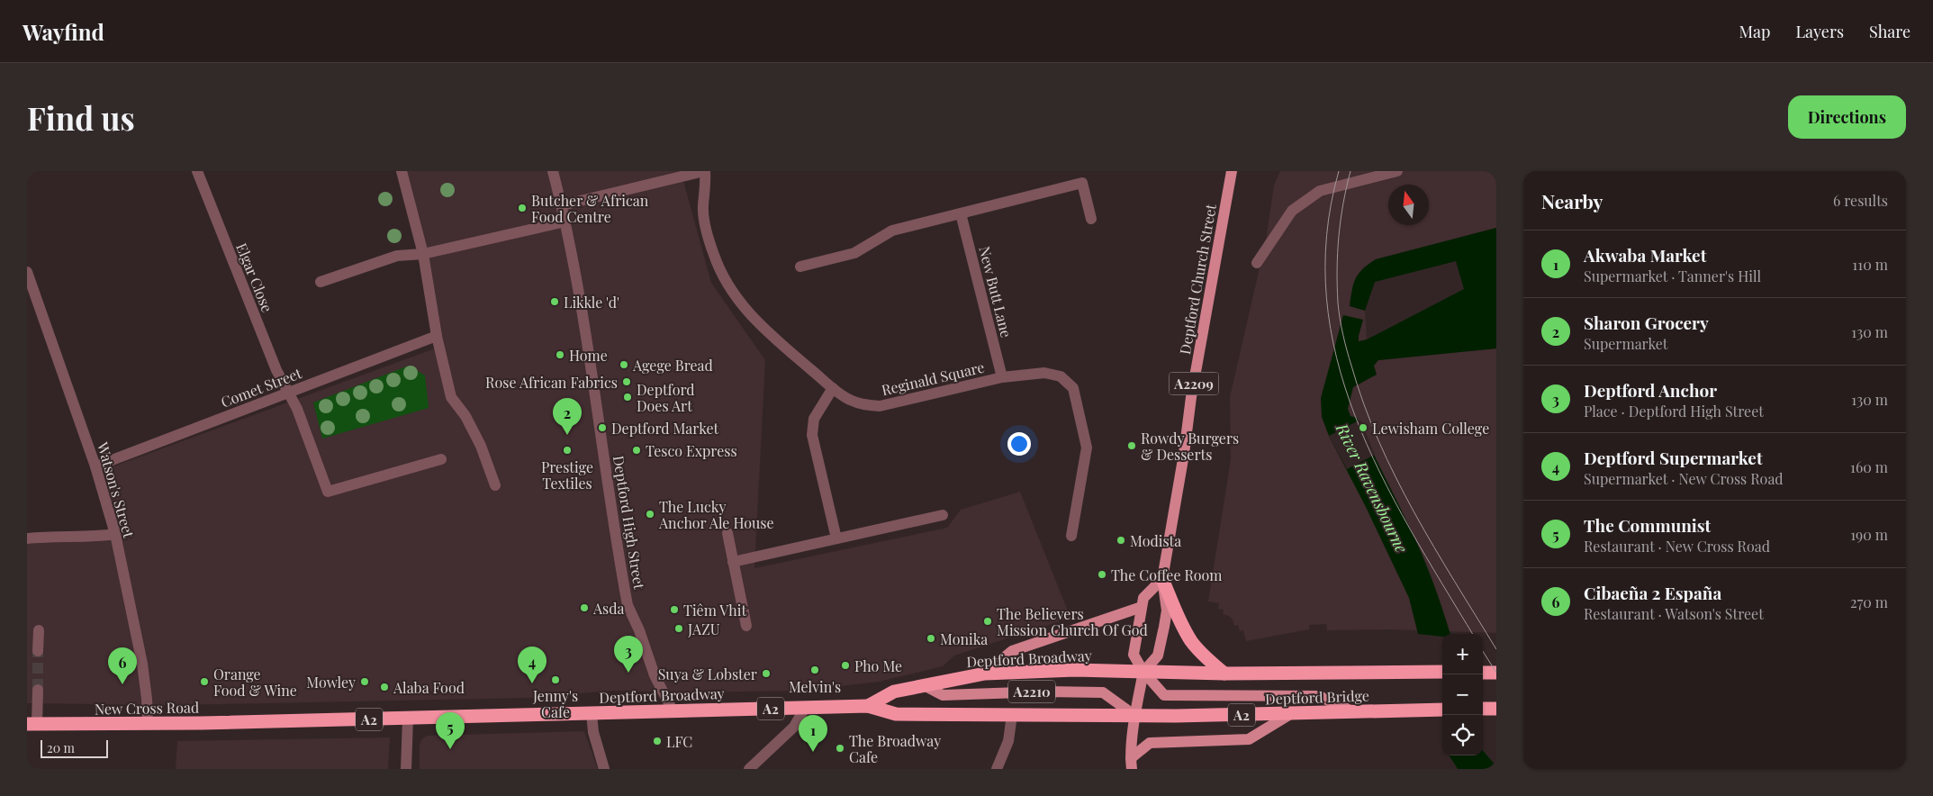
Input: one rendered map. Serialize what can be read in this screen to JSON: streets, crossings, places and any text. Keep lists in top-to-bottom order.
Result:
{
  "streets": {
    "highway": [
      "Deptford Broadway",
      "Deptford Bridge",
      "New Cross Road",
      "A2"
    ],
    "main road": ["Deptford Church Street", "A2209", "A2210"],
    "street": [
      "Elgar Close",
      "New Butt Lane",
      "Reginald Square",
      "Comet Street",
      "Watson's Street",
      "Deptford High Street"
    ]
  },
  "crossings": [
    ["Elgar Close", "Comet Street"],
    ["Deptford Church Street", "Deptford Broadway"],
    ["Deptford Church Street", "Deptford Bridge"],
    ["New Butt Lane", "Reginald Square"],
    ["Comet Street", "Watson's Street"],
    ["Watson's Street", "New Cross Road"],
    ["Deptford High Street", "Deptford Broadway"],
    ["Deptford Broadway", "A2210"],
    ["Deptford Broadway", "Deptford Bridge"],
    ["Deptford Broadway", "New Cross Road"],
    ["A2210", "Deptford Bridge"]
  ],
  "water": ["River Ravensbourne"],
  "places": [
    "Butcher & African Food Centre",
    "Likkle 'd'",
    "Home",
    "Agege Bread",
    "Rose African Fabrics",
    "Deptford Does Art",
    "Deptford Market",
    "Lewisham College",
    "Rowdy Burgers & Desserts",
    "Prestige Textiles",
    "Tesco Express",
    "The Lucky Anchor Ale House",
    "Modista",
    "The Coffee Room",
    "Asda",
    "Tiêm Vhit",
    "The Believers Mission Church Of God",
    "JAZU",
    "Monika",
    "Pho Me",
    "Melvin's",
    "Suya & Lobster",
    "Jenny's Cafe",
    "Orange Food & Wine",
    "Mowley",
    "Alaba Food",
    "LFC",
    "The Broadway Cafe"
  ],
  "scale_bar": "20 m",
  "north": "top",
  "page": {
    "header": "Wayfind",
    "nav": ["Map", "Layers", "Share"],
    "buttons": "Directions",
    "title": "Find us",
    "heading": ["Nearby", "6 results"],
    "list": [
      {
        "mark": "1",
        "name": "Akwaba Market",
        "note": "Supermarket · Tanner's Hill",
        "value": "110 m"
      },
      {
        "mark": "2",
        "name": "Sharon Grocery",
        "note": "Supermarket",
        "value": "130 m"
      },
      {
        "mark": "3",
        "name": "Deptford Anchor",
        "note": "Place · Deptford High Street",
        "value": "130 m"
      },
      {
        "mark": "4",
        "name": "Deptford Supermarket",
        "note": "Supermarket · New Cross Road",
        "value": "160 m"
      },
      {
        "mark": "5",
        "name": "The Communist",
        "note": "Restaurant · New Cross Road",
        "value": "190 m"
      },
      {
        "mark": "6",
        "name": "Cibaeña 2 España",
        "note": "Restaurant · Watson's Street",
        "value": "270 m"
      }
    ],
    "pins": [
      "2",
      "3",
      "4",
      "6",
      "5",
      "1"
    ],
    "map_buttons": ["+", "−"],
    "scale": "20 m"
  }
}
